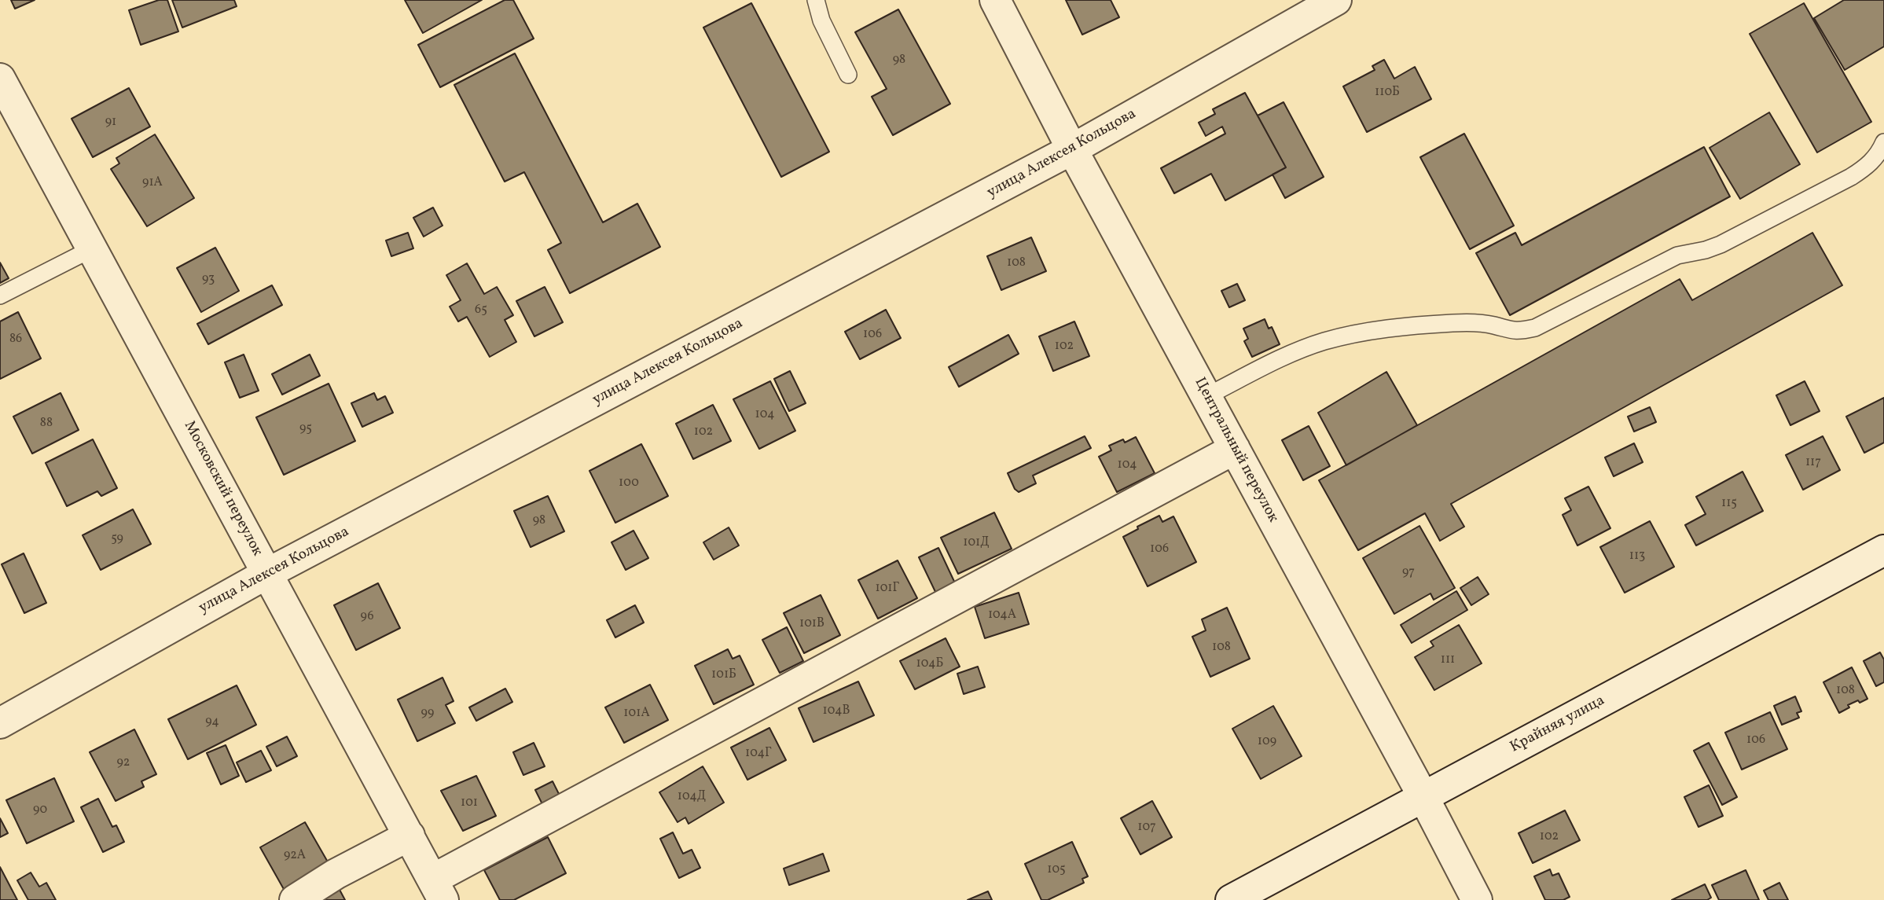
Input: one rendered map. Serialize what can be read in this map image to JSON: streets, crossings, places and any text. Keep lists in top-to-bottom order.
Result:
{
  "streets": {
    "street": [
      "улица Алексея Кольцова",
      "Центральный переулок",
      "Московский переулок",
      "Крайняя улица"
    ]
  },
  "crossings": [
    ["улица Алексея Кольцова", "Центральный переулок"],
    ["улица Алексея Кольцова", "Московский переулок"],
    ["Центральный переулок", "Крайняя улица"]
  ],
  "house_numbers": [
    "98",
    "110Б",
    "91",
    "91А",
    "108",
    "93",
    "65",
    "106",
    "86",
    "102",
    "104",
    "88",
    "95",
    "102",
    "117",
    "104",
    "100",
    "115",
    "98",
    "59",
    "101Д",
    "106",
    "113",
    "97",
    "101Г",
    "104А",
    "96",
    "101В",
    "108",
    "111",
    "104Б",
    "101Б",
    "108",
    "104В",
    "99",
    "101А",
    "94",
    "106",
    "109",
    "104Г",
    "92",
    "104Д",
    "101",
    "90",
    "107",
    "102",
    "92А",
    "105"
  ]
}
